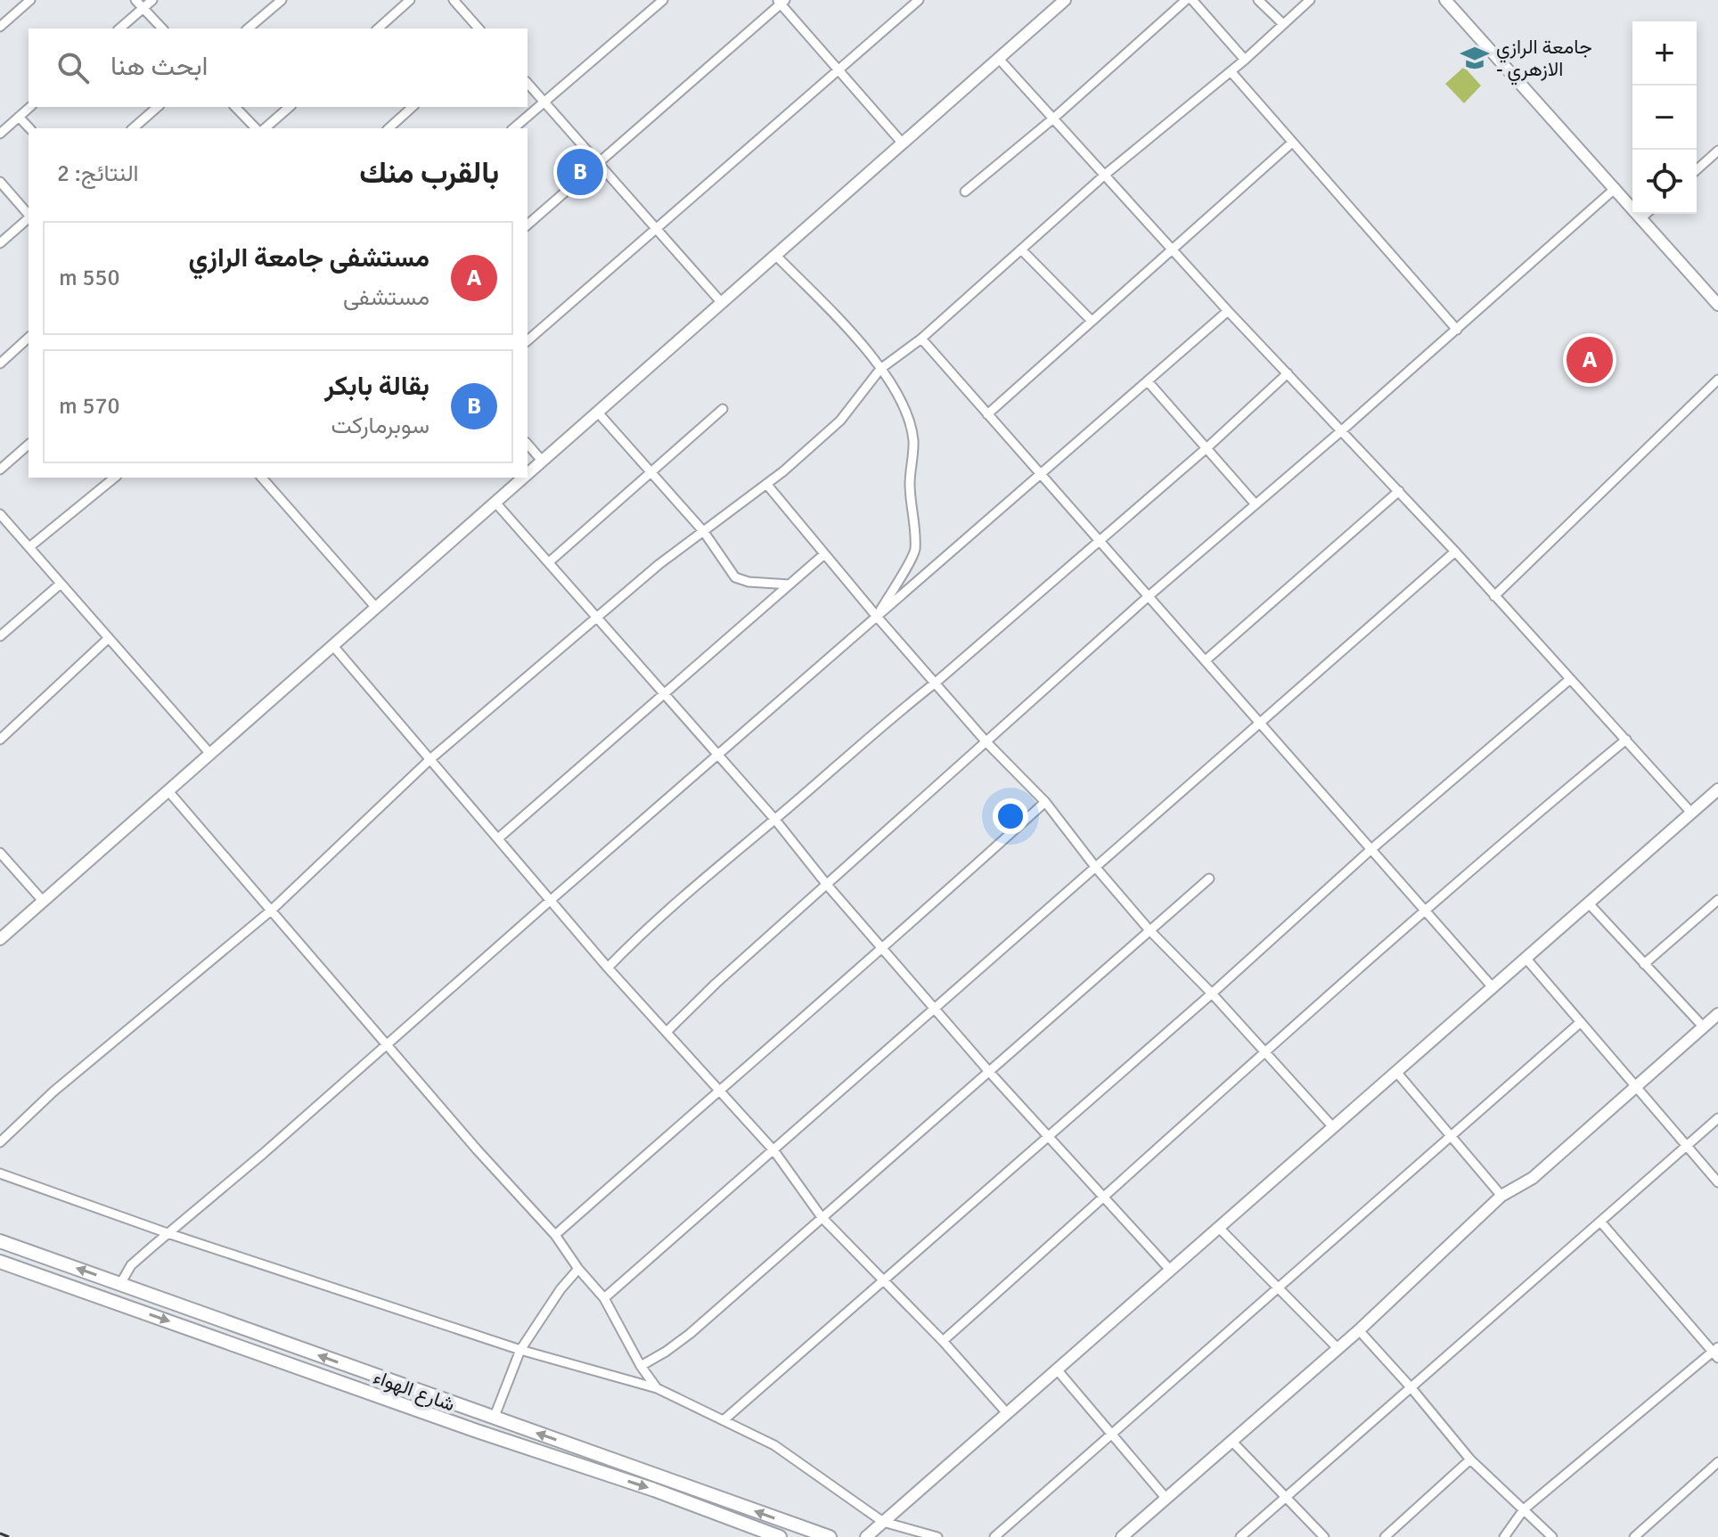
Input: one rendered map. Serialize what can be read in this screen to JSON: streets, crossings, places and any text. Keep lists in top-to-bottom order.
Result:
{
  "streets": {
    "main road": ["شارع الهواء"]
  },
  "places": {
    "school or university": ["جامعة الرازي - الازهري"]
  },
  "page": {
    "map_buttons": ["+", "−"],
    "search": "ابحث هنا",
    "heading": ["بالقرب منك", "النتائج: 2"],
    "pins": ["B", "A"],
    "list": [
      {
        "mark": "A",
        "name": "مستشفى جامعة الرازي",
        "note": "مستشفى",
        "value": "550 m"
      },
      {
        "mark": "B",
        "name": "بقالة بابكر",
        "note": "سوبرماركت",
        "value": "570 m"
      }
    ]
  }
}
